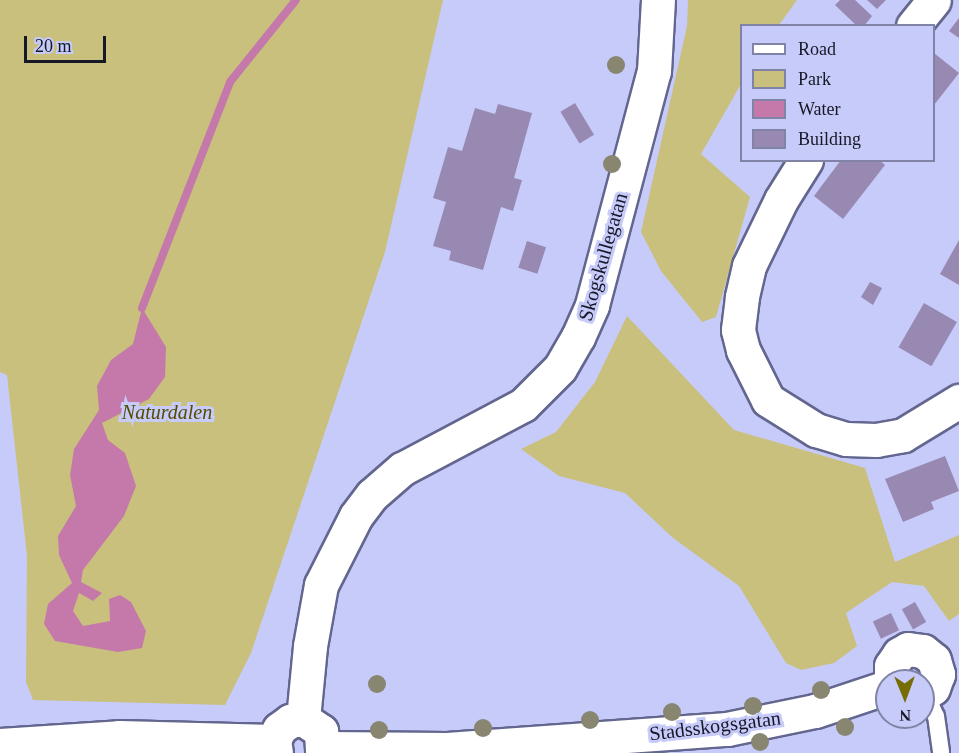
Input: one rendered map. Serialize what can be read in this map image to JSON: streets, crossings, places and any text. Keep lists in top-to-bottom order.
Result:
{
  "streets": {
    "street": ["Skogskullegatan", "Stadsskogsgatan"]
  },
  "crossings": [
    ["Skogskullegatan", "Stadsskogsgatan"]
  ],
  "parks": ["Naturdalen"],
  "legend": [
    "Road",
    "Park",
    "Water",
    "Building"
  ],
  "scale_bar": "20 m",
  "north": "bottom"
}
